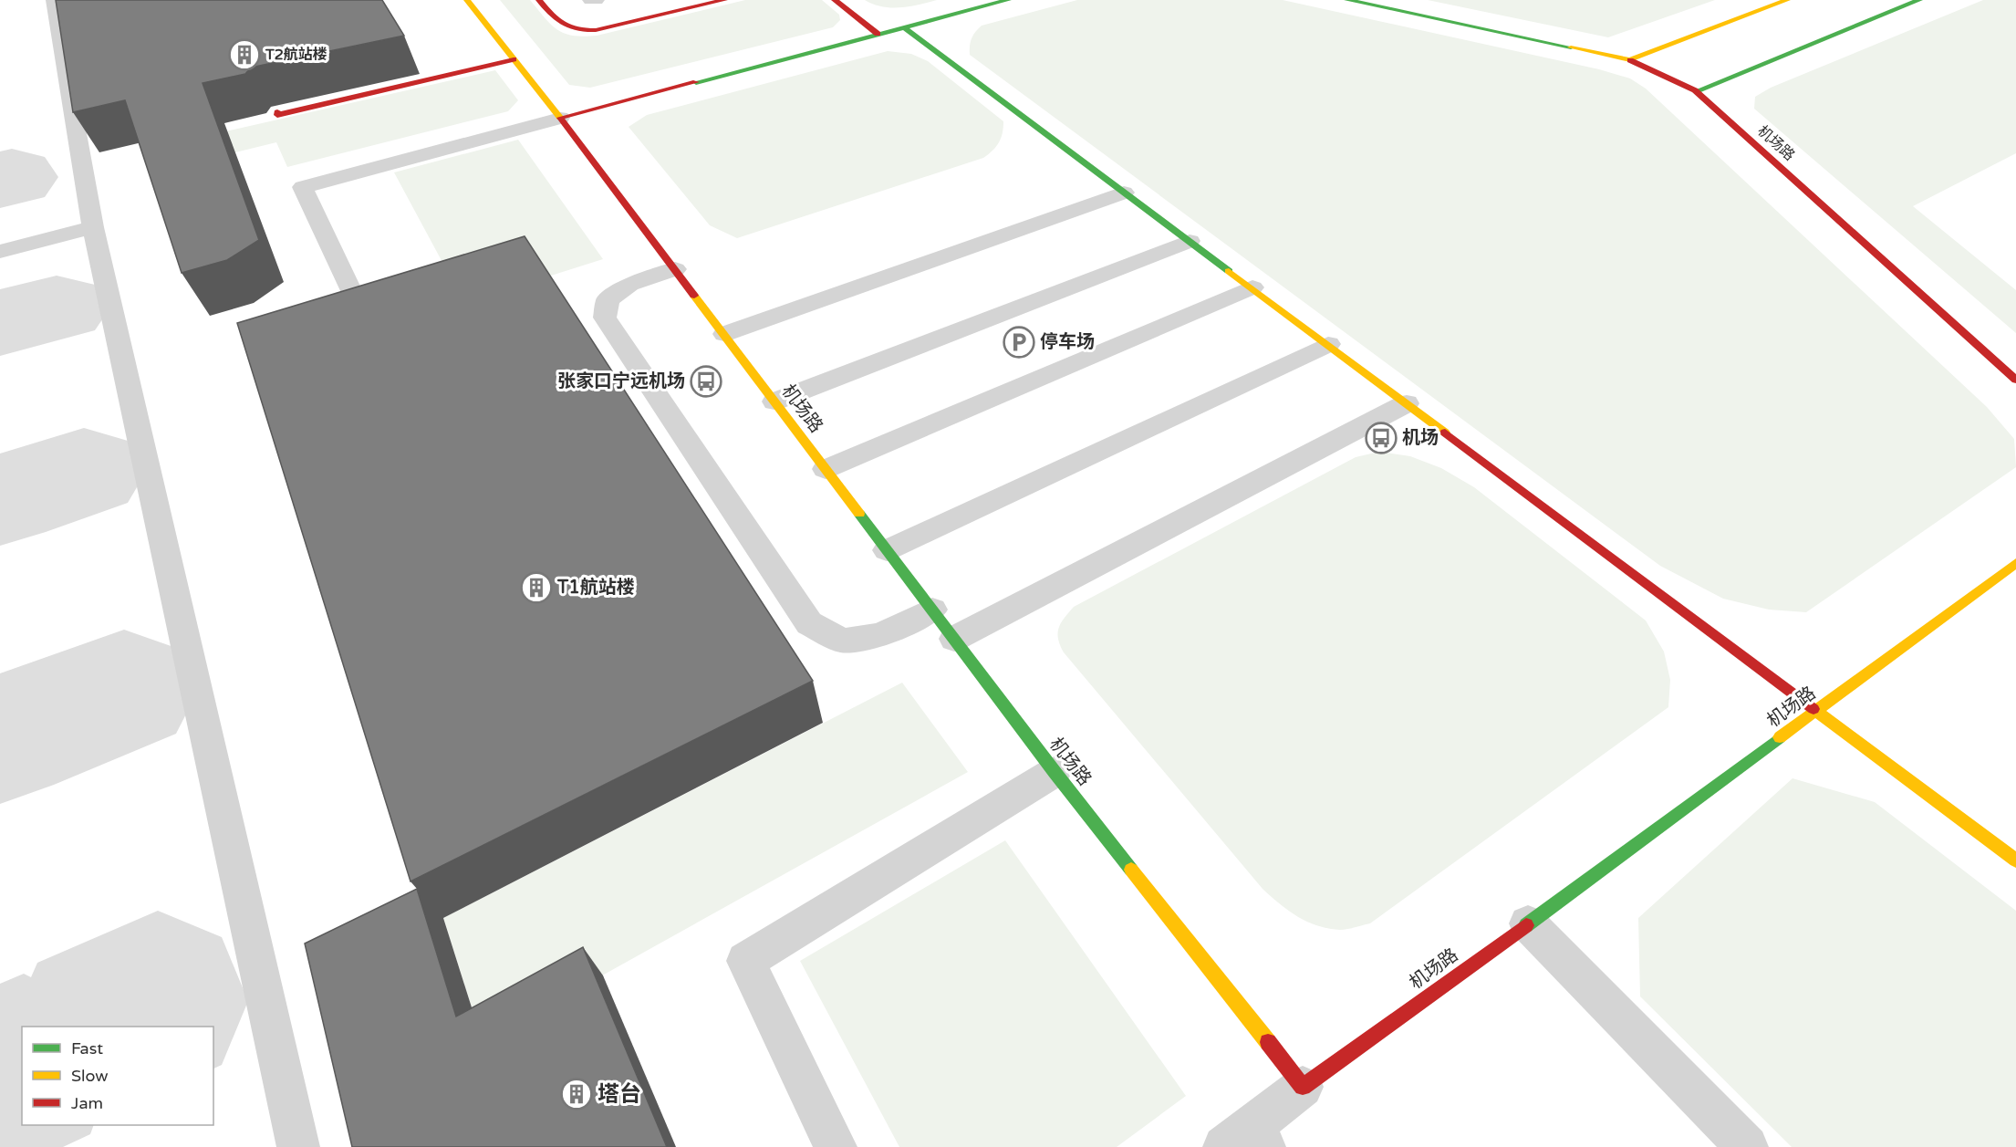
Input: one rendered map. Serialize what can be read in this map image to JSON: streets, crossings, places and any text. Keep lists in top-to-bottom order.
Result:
{
  "streets": {
    "street": ["机场路"]
  },
  "places": {
    "building": ["T2航站楼", "T1航站楼", "塔台"],
    "parking": ["停车场"],
    "bus stop": ["张家口宁远机场", "机场"]
  },
  "legend": ["Fast", "Slow", "Jam"]
}
